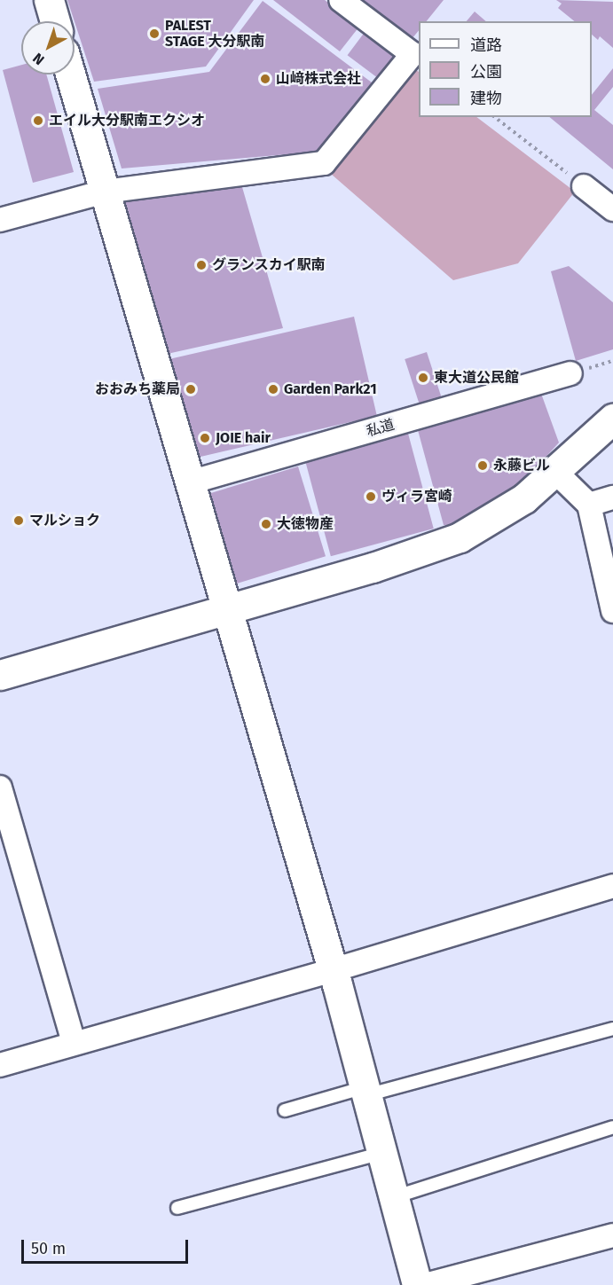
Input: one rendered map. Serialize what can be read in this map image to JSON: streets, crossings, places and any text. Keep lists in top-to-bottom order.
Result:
{
  "streets": {
    "street": ["私道"]
  },
  "places": [
    "PALEST STAGE 大分駅南",
    "山﨑株式会社",
    "エイル大分駅南エクシオ",
    "グランスカイ駅南",
    "東大道公民館",
    "おおみち薬局",
    "Garden Park21",
    "JOIE hair",
    "永藤ビル",
    "ヴィラ宮崎",
    "マルショク",
    "大徳物産"
  ],
  "legend": ["道路", "公園", "建物"],
  "scale_bar": "50 m",
  "north": "bottom left"
}
